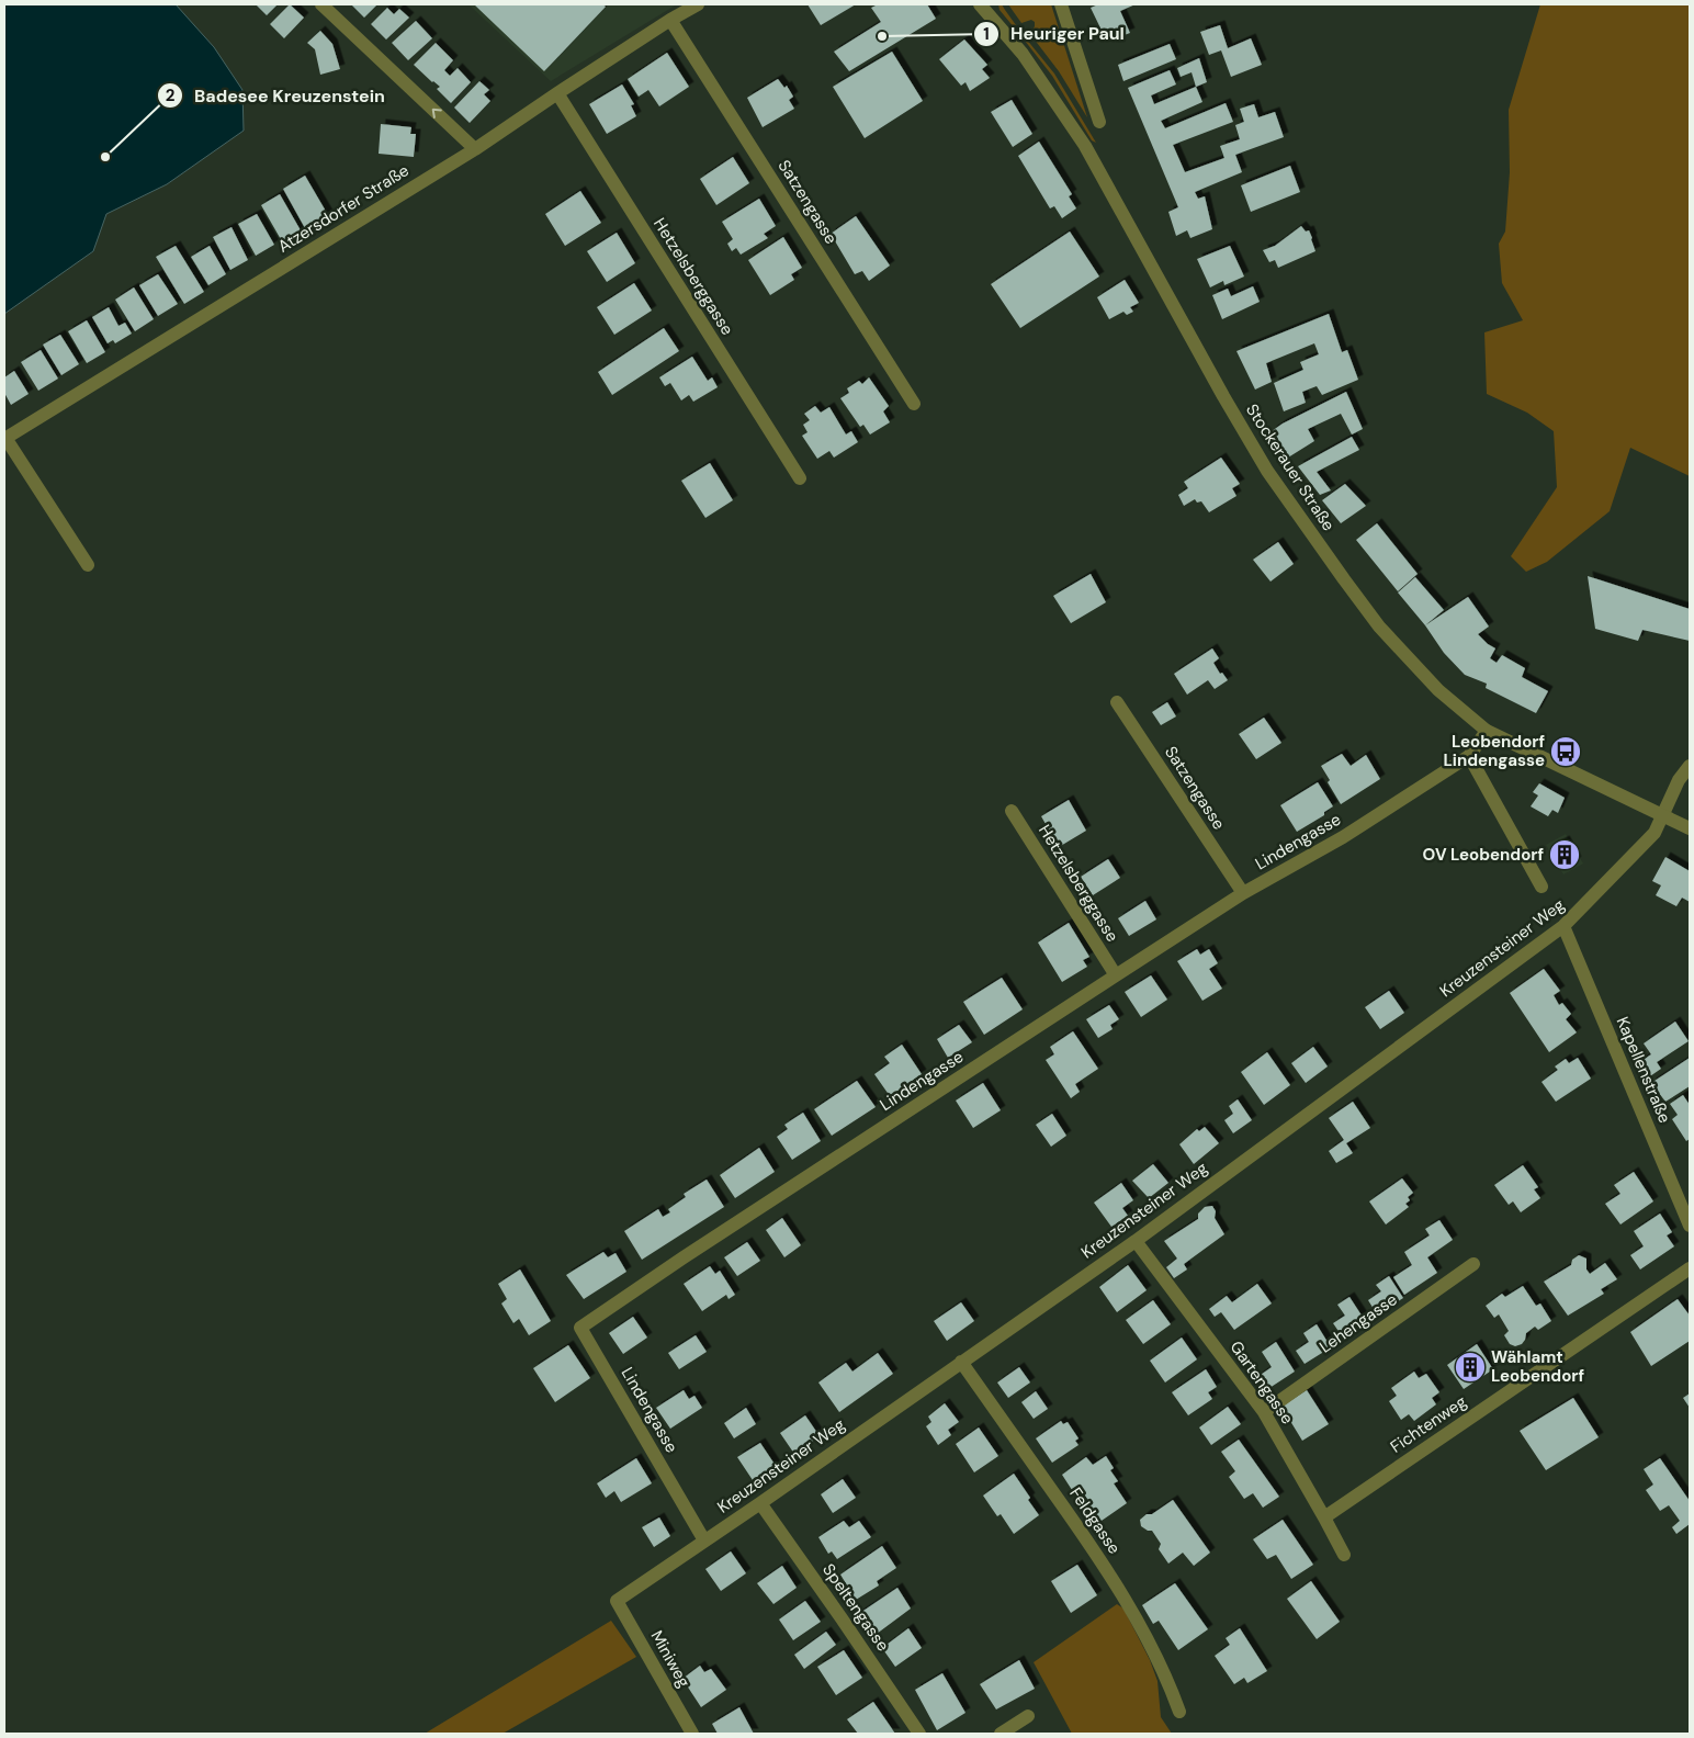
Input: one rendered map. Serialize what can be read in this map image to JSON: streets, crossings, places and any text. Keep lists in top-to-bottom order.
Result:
{
  "streets": {
    "street": [
      "Satzengasse",
      "Atzersdorfer Straße",
      "Hetzelsberggasse",
      "Stockerauer Straße",
      "Lindengasse",
      "Kreuzensteiner Weg",
      "Kapellenstraße",
      "Lehengasse",
      "Gartengasse",
      "Fichtenweg",
      "Feldgasse",
      "Speltengasse",
      "Miniweg"
    ]
  },
  "crossings": [
    ["Satzengasse", "Atzersdorfer Straße"],
    ["Satzengasse", "Lindengasse"],
    ["Atzersdorfer Straße", "Hetzelsberggasse"],
    ["Hetzelsberggasse", "Lindengasse"],
    ["Stockerauer Straße", "Lindengasse"],
    ["Stockerauer Straße", "Kreuzensteiner Weg"],
    ["Lindengasse", "Kreuzensteiner Weg"],
    ["Kreuzensteiner Weg", "Kapellenstraße"],
    ["Kreuzensteiner Weg", "Gartengasse"],
    ["Kreuzensteiner Weg", "Feldgasse"],
    ["Kreuzensteiner Weg", "Speltengasse"],
    ["Kreuzensteiner Weg", "Miniweg"],
    ["Lehengasse", "Gartengasse"],
    ["Gartengasse", "Fichtenweg"]
  ],
  "places": {
    "other": ["Heuriger Paul", "Badesee Kreuzenstein"],
    "bus stop": ["Leobendorf Lindengasse"],
    "building": ["OV Leobendorf", "Wählamt Leobendorf"]
  }
}
